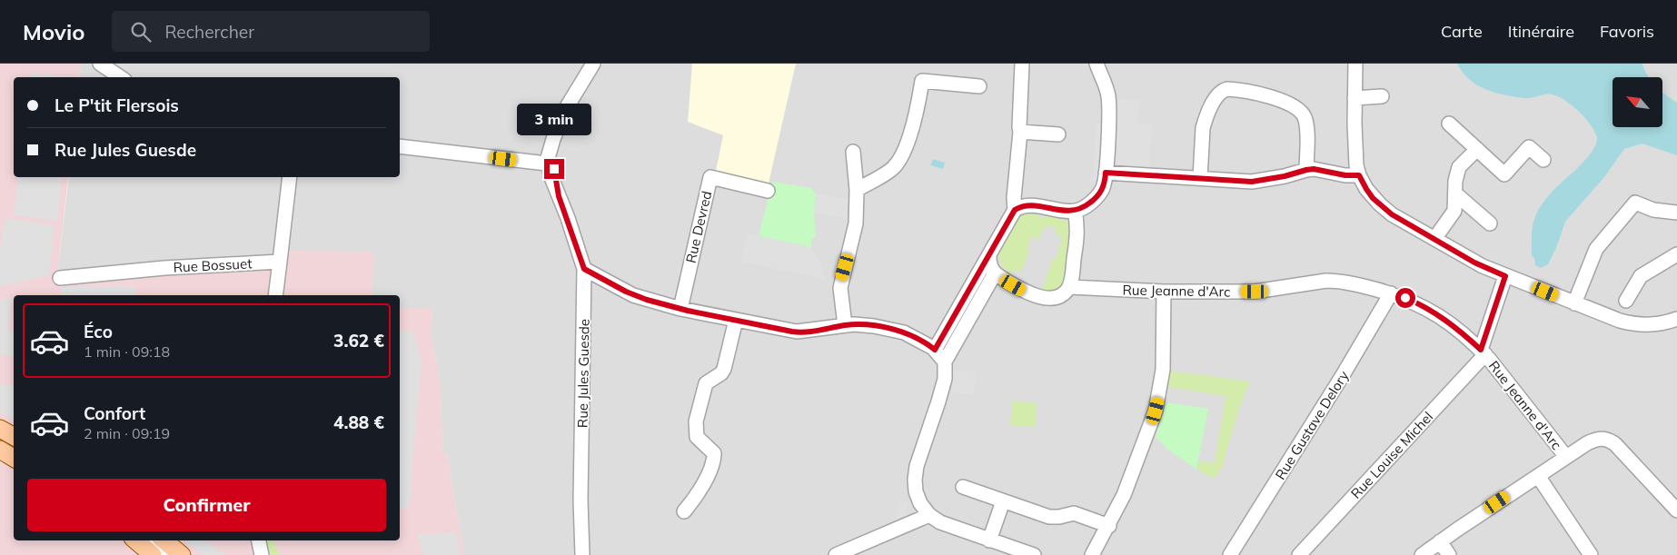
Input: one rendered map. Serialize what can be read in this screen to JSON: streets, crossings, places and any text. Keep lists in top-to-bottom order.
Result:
{
  "streets": {
    "street": [
      "Rue Devred",
      "Rue Bossuet",
      "Rue Jeanne d'Arc",
      "Rue Jules Guesde",
      "Rue Gustave Delory",
      "Rue Louise Michel"
    ]
  },
  "crossings": [
    ["Rue Jeanne d'Arc", "Rue Gustave Delory"],
    ["Rue Jeanne d'Arc", "Rue Louise Michel"]
  ],
  "north": "top left",
  "page": {
    "header": "Movio",
    "search": "Rechercher",
    "nav": ["Carte", "Itinéraire", "Favoris"],
    "banner": ["Le P'tit Flersois", "Rue Jules Guesde"],
    "bubble": "3 min",
    "list": [
      {
        "name": "Éco",
        "note": "1 min · 09:18",
        "value": "3.62 €"
      },
      {
        "name": "Confort",
        "note": "2 min · 09:19",
        "value": "4.88 €"
      }
    ],
    "buttons": "Confirmer"
  }
}
